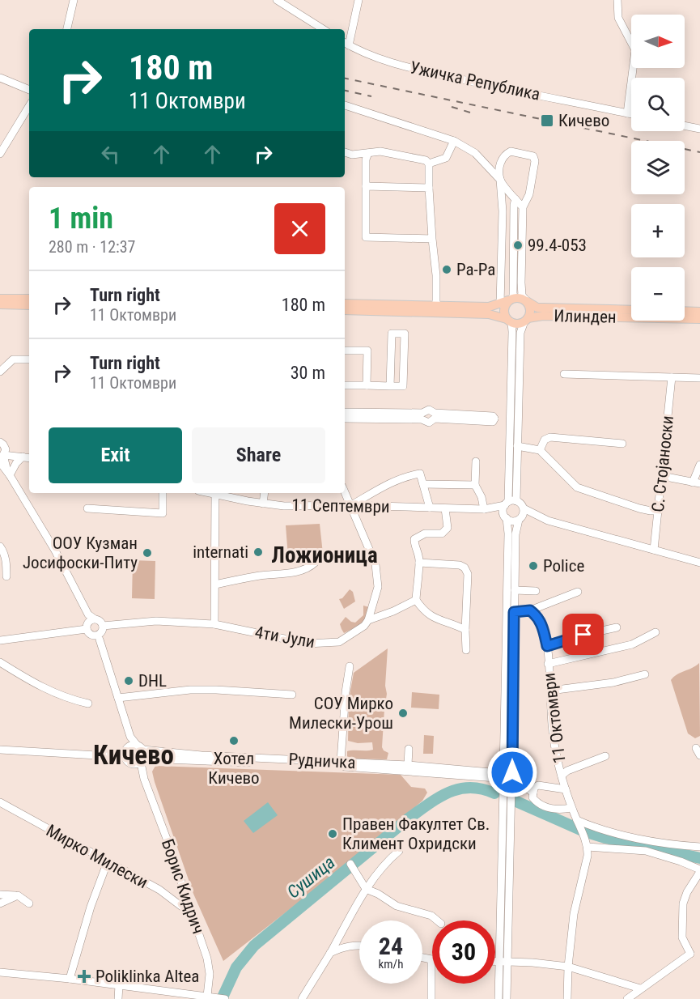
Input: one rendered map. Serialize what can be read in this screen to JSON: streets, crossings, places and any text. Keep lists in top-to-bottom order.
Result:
{
  "streets": {
    "main road": ["Илинден"],
    "street": [
      "Ужичка Република",
      "С. Стојаноски",
      "11 Септември",
      "4ти Јули",
      "11 Октомври",
      "Рудничка",
      "Мирко Милески",
      "Борис Кидрич"
    ]
  },
  "crossings": [
    ["Рудничка", "Борис Кидрич"],
    ["Мирко Милески", "Борис Кидрич"]
  ],
  "districts": ["Ложионица", "Кичево"],
  "water": ["Сушица"],
  "places": {
    "transit": ["Кичево"],
    "other": [
      "99.4-053",
      "Ра-Ра",
      "internati",
      "ООУ Кузман Јосифоски-Питу",
      "Police",
      "DHL",
      "СОУ Мирко Милески-Урош",
      "Хотел Кичево",
      "Правен Факултет Св. Климент Охридски"
    ],
    "health": ["Poliklinka Altea"]
  },
  "north": "right",
  "page": {
    "map_buttons": ["+", "−"],
    "turn": ["180 m", "11 Октомври"],
    "heading": ["1 min", "280 m · 12:37"],
    "list": [
      {
        "name": "Turn right",
        "note": "11 Октомври",
        "value": "180 m"
      },
      {
        "name": "Turn right",
        "note": "11 Октомври",
        "value": "30 m"
      }
    ],
    "buttons": ["Exit", "Share"],
    "speed": "24 km/h",
    "limit": "30"
  }
}
